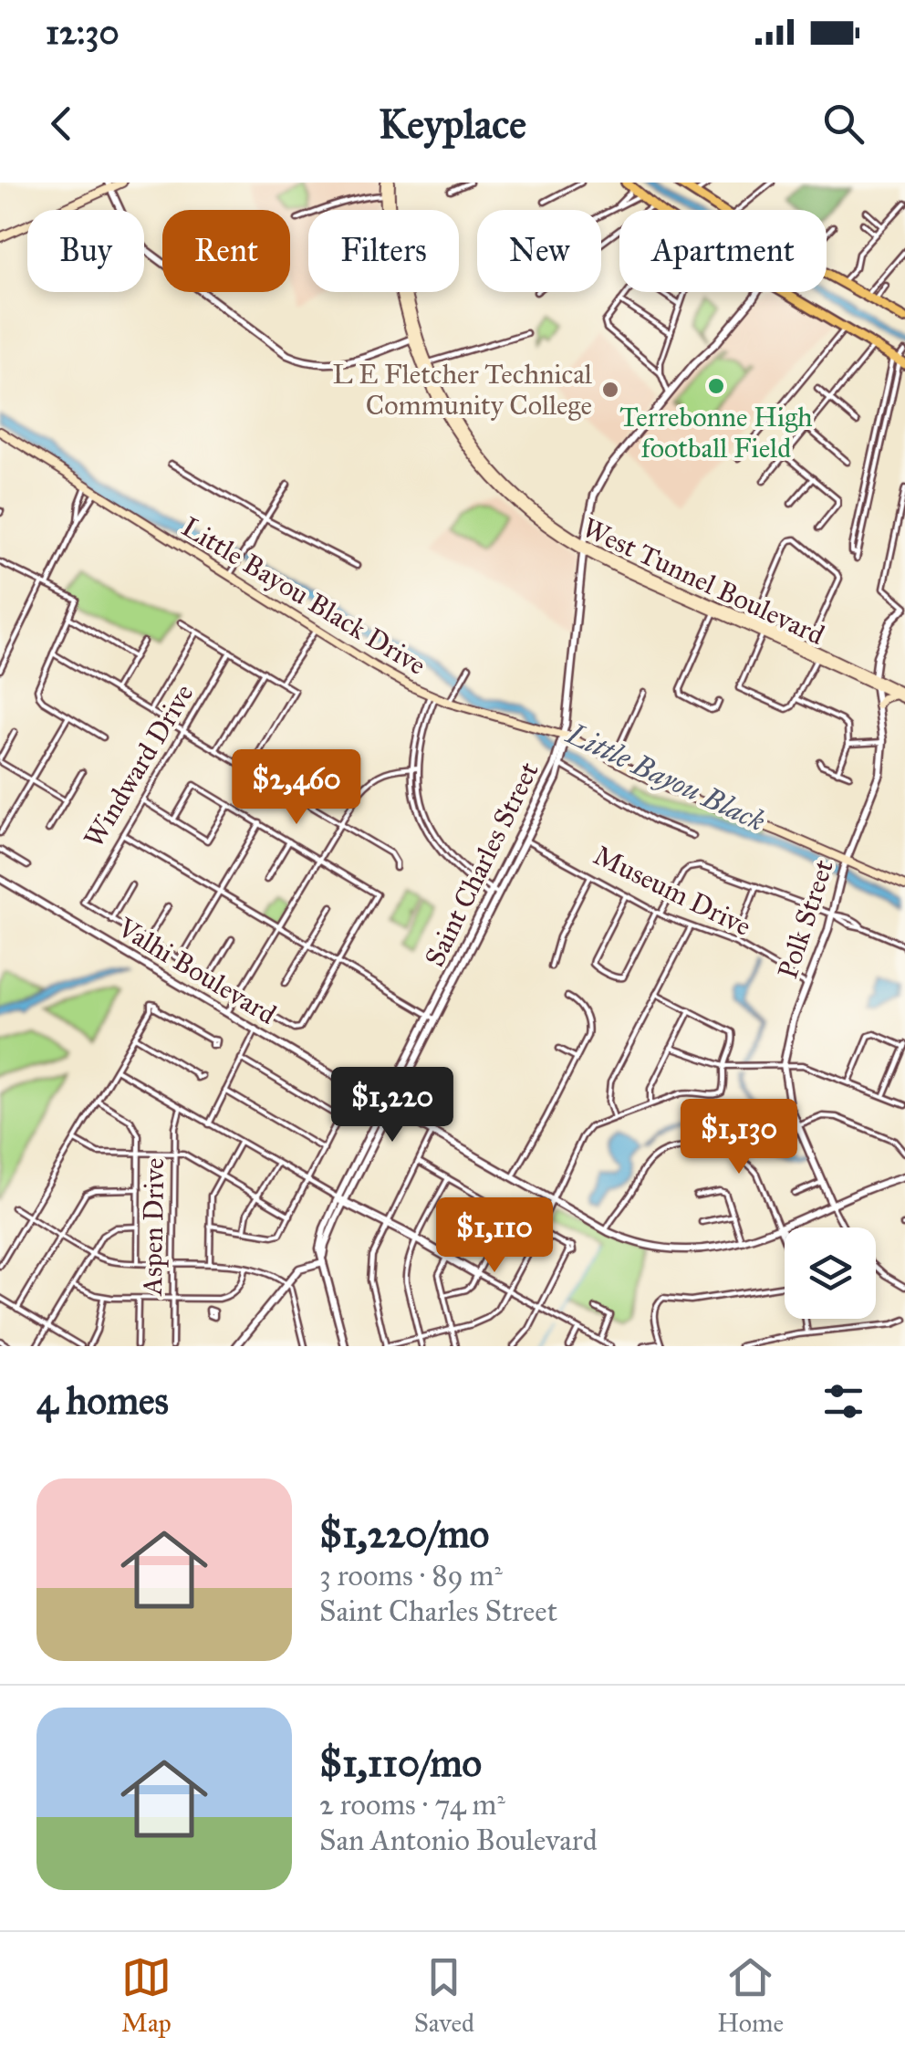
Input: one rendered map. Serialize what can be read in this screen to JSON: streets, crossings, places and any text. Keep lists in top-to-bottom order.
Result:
{
  "streets": {
    "main road": ["West Tunnel Boulevard", "Little Bayou Black Drive"],
    "street": [
      "Windward Drive",
      "Saint Charles Street",
      "Museum Drive",
      "Polk Street",
      "Valhi Boulevard",
      "Aspen Drive"
    ]
  },
  "crossings": [
    ["West Tunnel Boulevard", "Polk Street"],
    ["Little Bayou Black Drive", "Saint Charles Street"],
    ["Little Bayou Black Drive", "Polk Street"],
    ["Saint Charles Street", "Museum Drive"],
    ["Saint Charles Street", "Valhi Boulevard"],
    ["Museum Drive", "Polk Street"],
    ["Polk Street", "Valhi Boulevard"]
  ],
  "water": ["Little Bayou Black"],
  "places": ["Terrebonne High football Field", "L E Fletcher Technical Community College"],
  "page": {
    "status": "12:30",
    "header": "Keyplace",
    "chip": [
      "Buy",
      "Rent",
      "Filters",
      "New",
      "Apartment"
    ],
    "price": [
      "$2,460",
      "$1,220",
      "$1,130",
      "$1,110"
    ],
    "heading": "4 homes",
    "list": [
      {
        "name": "$1,220/mo",
        "note": "3 rooms · 89 m² · Saint Charles Street"
      },
      {
        "name": "$1,110/mo",
        "note": "2 rooms · 74 m² · San Antonio Boulevard"
      }
    ],
    "tabs": ["Map", "Saved", "Home"]
  }
}
